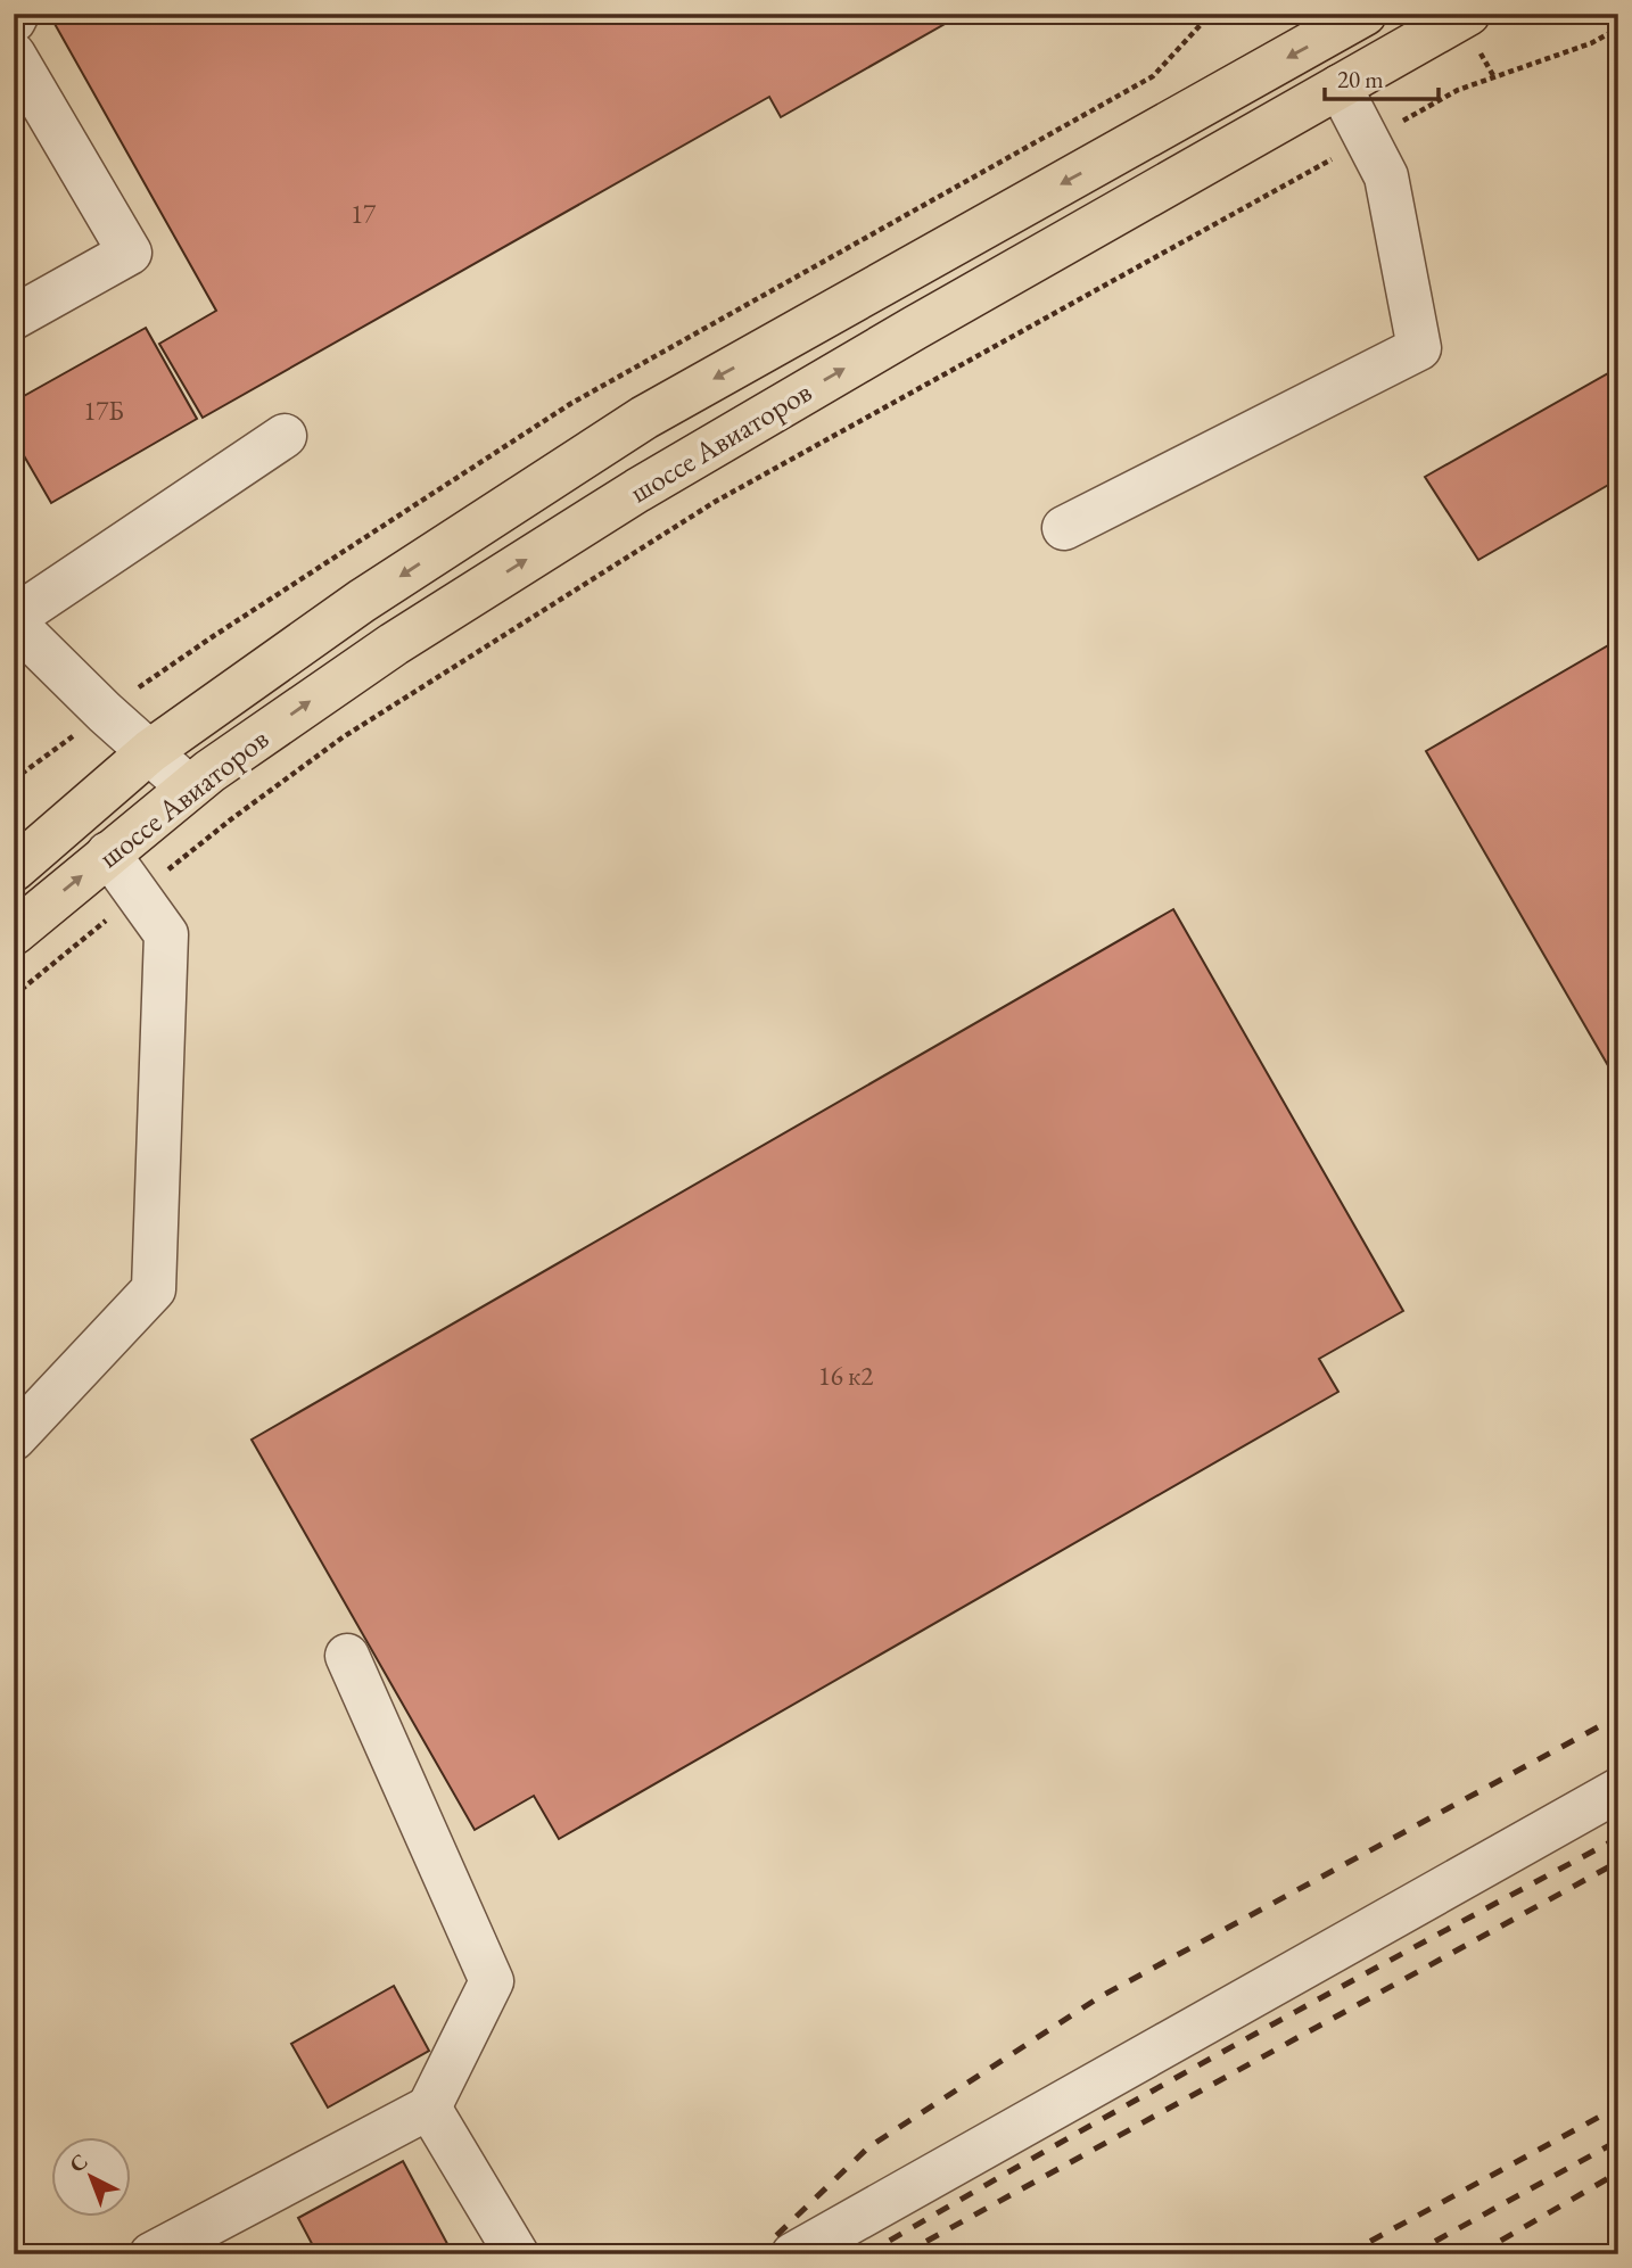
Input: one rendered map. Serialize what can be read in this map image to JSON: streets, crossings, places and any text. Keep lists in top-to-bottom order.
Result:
{
  "streets": {
    "main road": ["шоссе Авиаторов"]
  },
  "house_numbers": ["17", "17Б", "16 к2"],
  "scale_bar": "20 m",
  "north": "top left"
}
